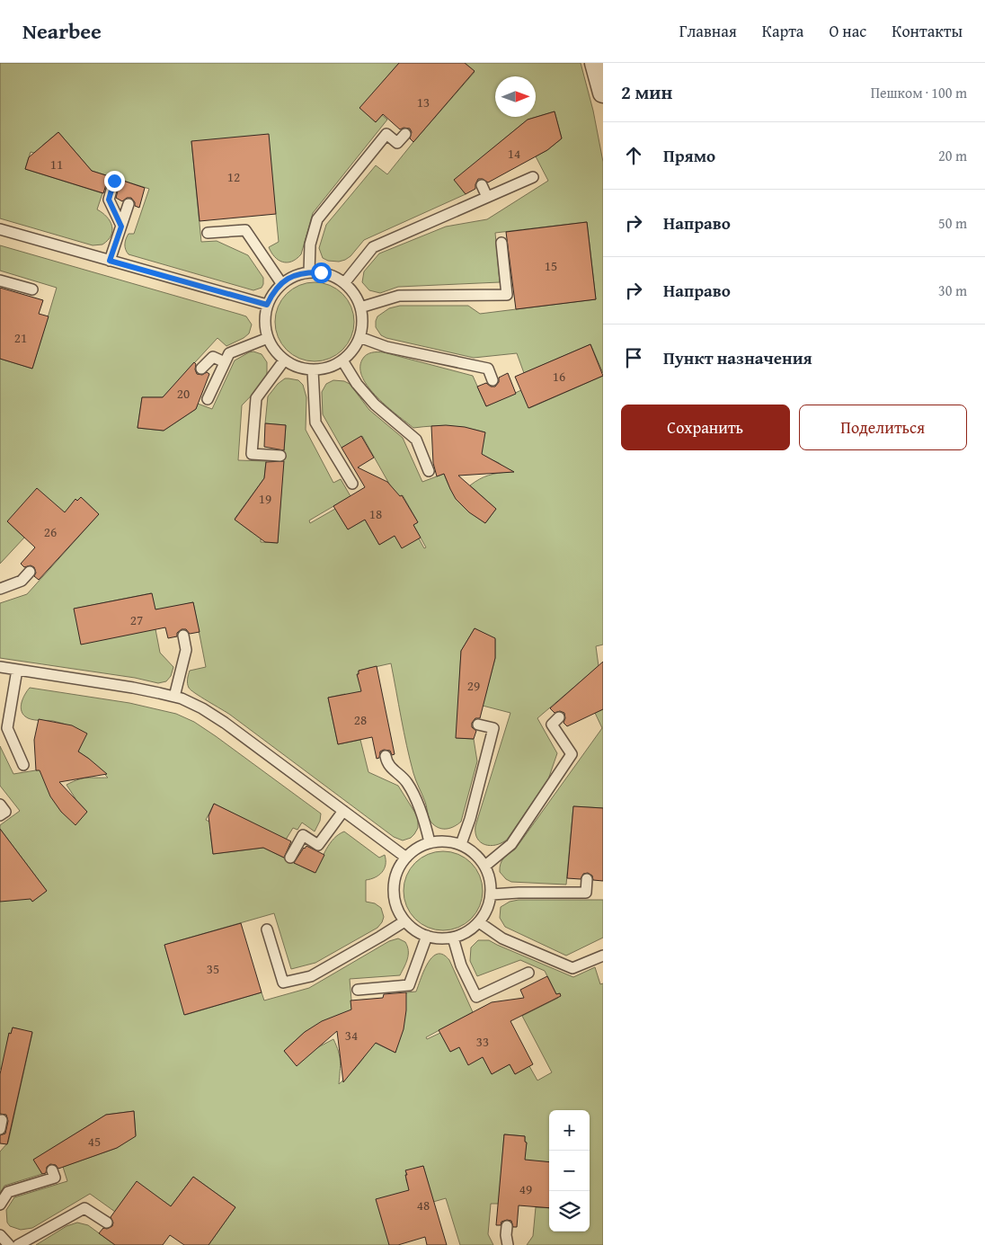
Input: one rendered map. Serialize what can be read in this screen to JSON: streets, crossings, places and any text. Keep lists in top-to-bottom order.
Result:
{
  "house_numbers": [
    "13",
    "14",
    "11",
    "12",
    "15",
    "21",
    "16",
    "20",
    "19",
    "18",
    "26",
    "27",
    "29",
    "28",
    "35",
    "34",
    "33",
    "45",
    "49",
    "48"
  ],
  "north": "right",
  "page": {
    "header": "Nearbee",
    "nav": [
      "Главная",
      "Карта",
      "О нас",
      "Контакты"
    ],
    "heading": ["2 мин", "Пешком · 100 m"],
    "list": [
      ["Прямо", "20 m"],
      ["Направо", "50 m"],
      ["Направо", "30 m"],
      "Пункт назначения"
    ],
    "buttons": ["Сохранить", "Поделиться"],
    "map_buttons": ["+", "−"]
  }
}
